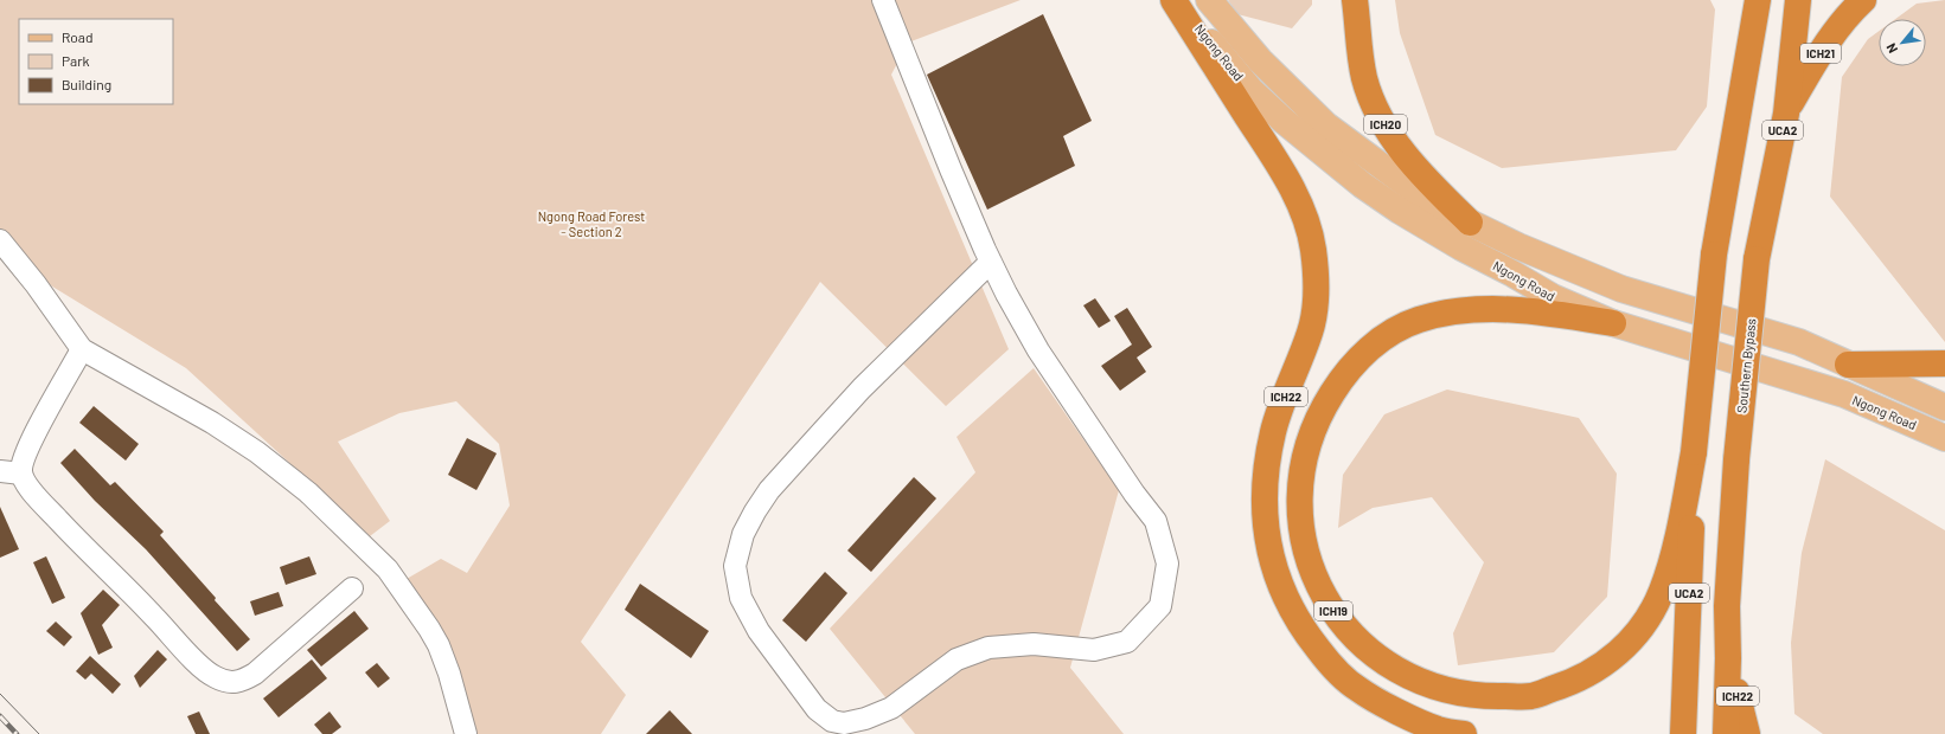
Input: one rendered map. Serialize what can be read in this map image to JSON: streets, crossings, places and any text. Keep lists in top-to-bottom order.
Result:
{
  "streets": {
    "highway": [
      "ICH21",
      "ICH20",
      "UCA2",
      "Southern Bypass",
      "ICH22",
      "ICH19"
    ],
    "main road": ["Ngong Road"]
  },
  "crossings": [
    ["Ngong Road", "ICH20"],
    ["Ngong Road", "ICH19"],
    ["ICH21", "Southern Bypass"],
    ["UCA2", "ICH19"],
    ["Southern Bypass", "ICH22"]
  ],
  "parks": ["Ngong Road Forest - Section 2"],
  "legend": ["Road", "Park", "Building"],
  "north": "bottom left"
}
